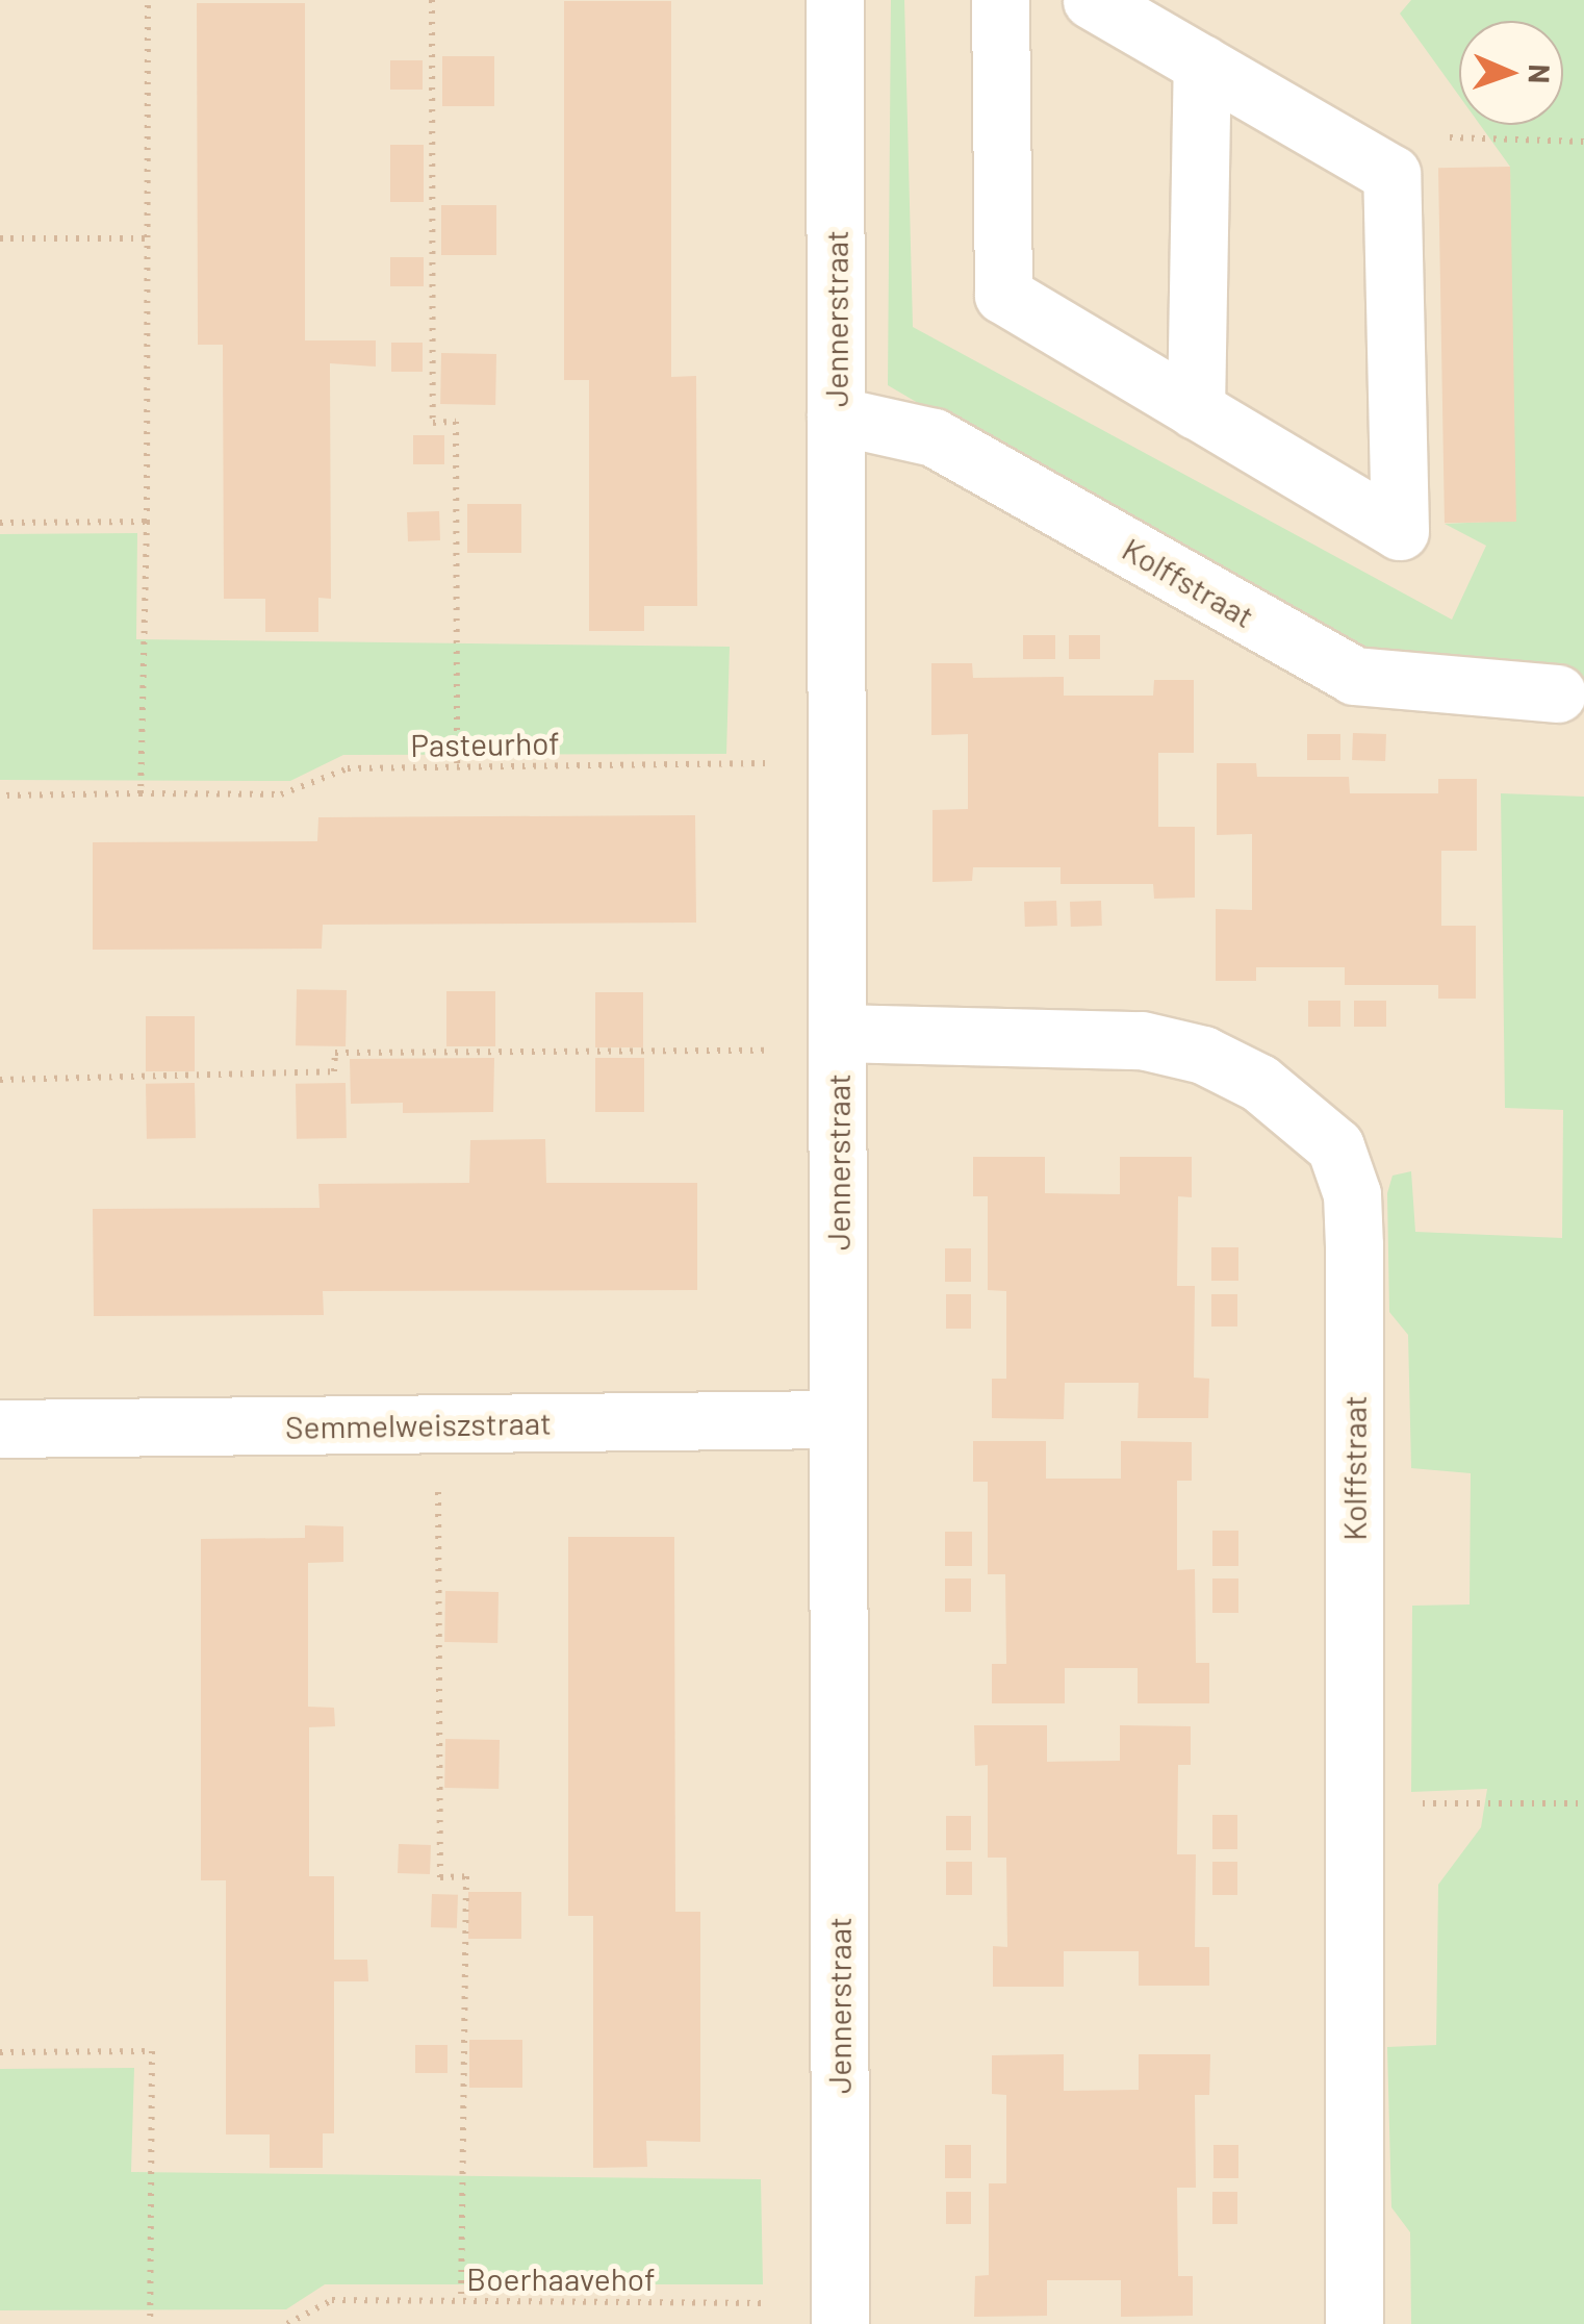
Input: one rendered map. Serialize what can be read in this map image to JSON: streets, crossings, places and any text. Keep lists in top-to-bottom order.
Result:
{
  "streets": {
    "street": ["Jennerstraat", "Kolffstraat", "Semmelweiszstraat"],
    "path": ["Pasteurhof", "Boerhaavehof"]
  },
  "crossings": [
    ["Jennerstraat", "Kolffstraat"],
    ["Jennerstraat", "Pasteurhof"],
    ["Jennerstraat", "Semmelweiszstraat"],
    ["Jennerstraat", "Boerhaavehof"]
  ],
  "north": "right"
}
